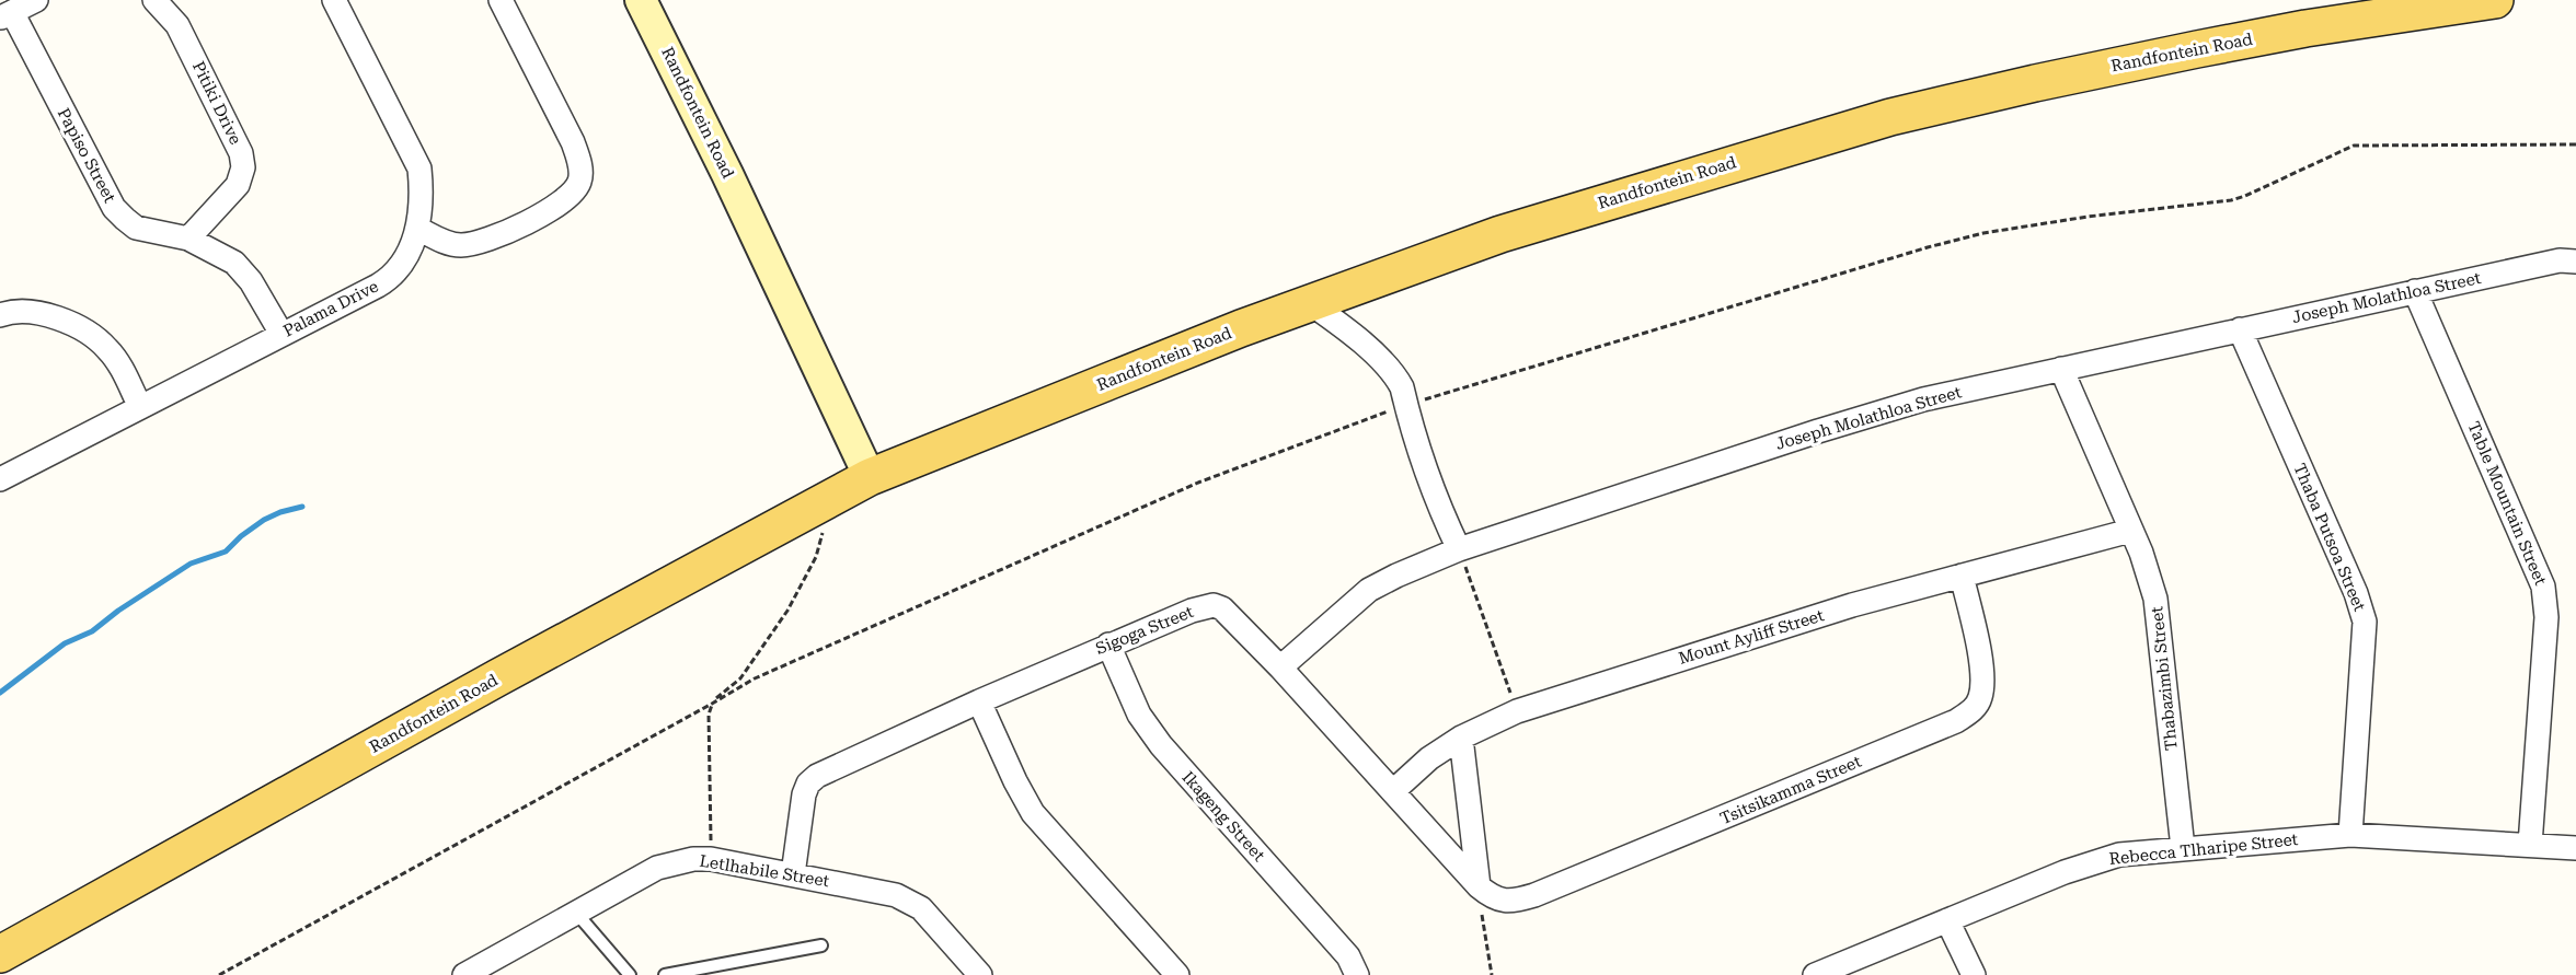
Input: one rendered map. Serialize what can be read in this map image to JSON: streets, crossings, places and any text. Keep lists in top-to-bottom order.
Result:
{
  "streets": {
    "main road": ["Randfontein Road"],
    "street": [
      "Pitiki Drive",
      "Papiso Street",
      "Joseph Molathloa Street",
      "Palama Drive",
      "Table Mountain Street",
      "Thaba Putsoa Street",
      "Sigoga Street",
      "Mount Ayliff Street",
      "Thabazimbi Street",
      "Tsitsikamma Street",
      "Ikageng Street",
      "Rebecca Tlharipe Street",
      "Letlhabile Street"
    ]
  },
  "crossings": [
    ["Pitiki Drive", "Papiso Street"],
    ["Papiso Street", "Palama Drive"],
    ["Joseph Molathloa Street", "Table Mountain Street"],
    ["Joseph Molathloa Street", "Thaba Putsoa Street"],
    ["Joseph Molathloa Street", "Sigoga Street"],
    ["Joseph Molathloa Street", "Thabazimbi Street"],
    ["Table Mountain Street", "Rebecca Tlharipe Street"],
    ["Thaba Putsoa Street", "Rebecca Tlharipe Street"],
    ["Sigoga Street", "Mount Ayliff Street"],
    ["Sigoga Street", "Tsitsikamma Street"],
    ["Sigoga Street", "Ikageng Street"],
    ["Sigoga Street", "Letlhabile Street"],
    ["Mount Ayliff Street", "Thabazimbi Street"],
    ["Mount Ayliff Street", "Tsitsikamma Street"],
    ["Thabazimbi Street", "Rebecca Tlharipe Street"]
  ]
}
